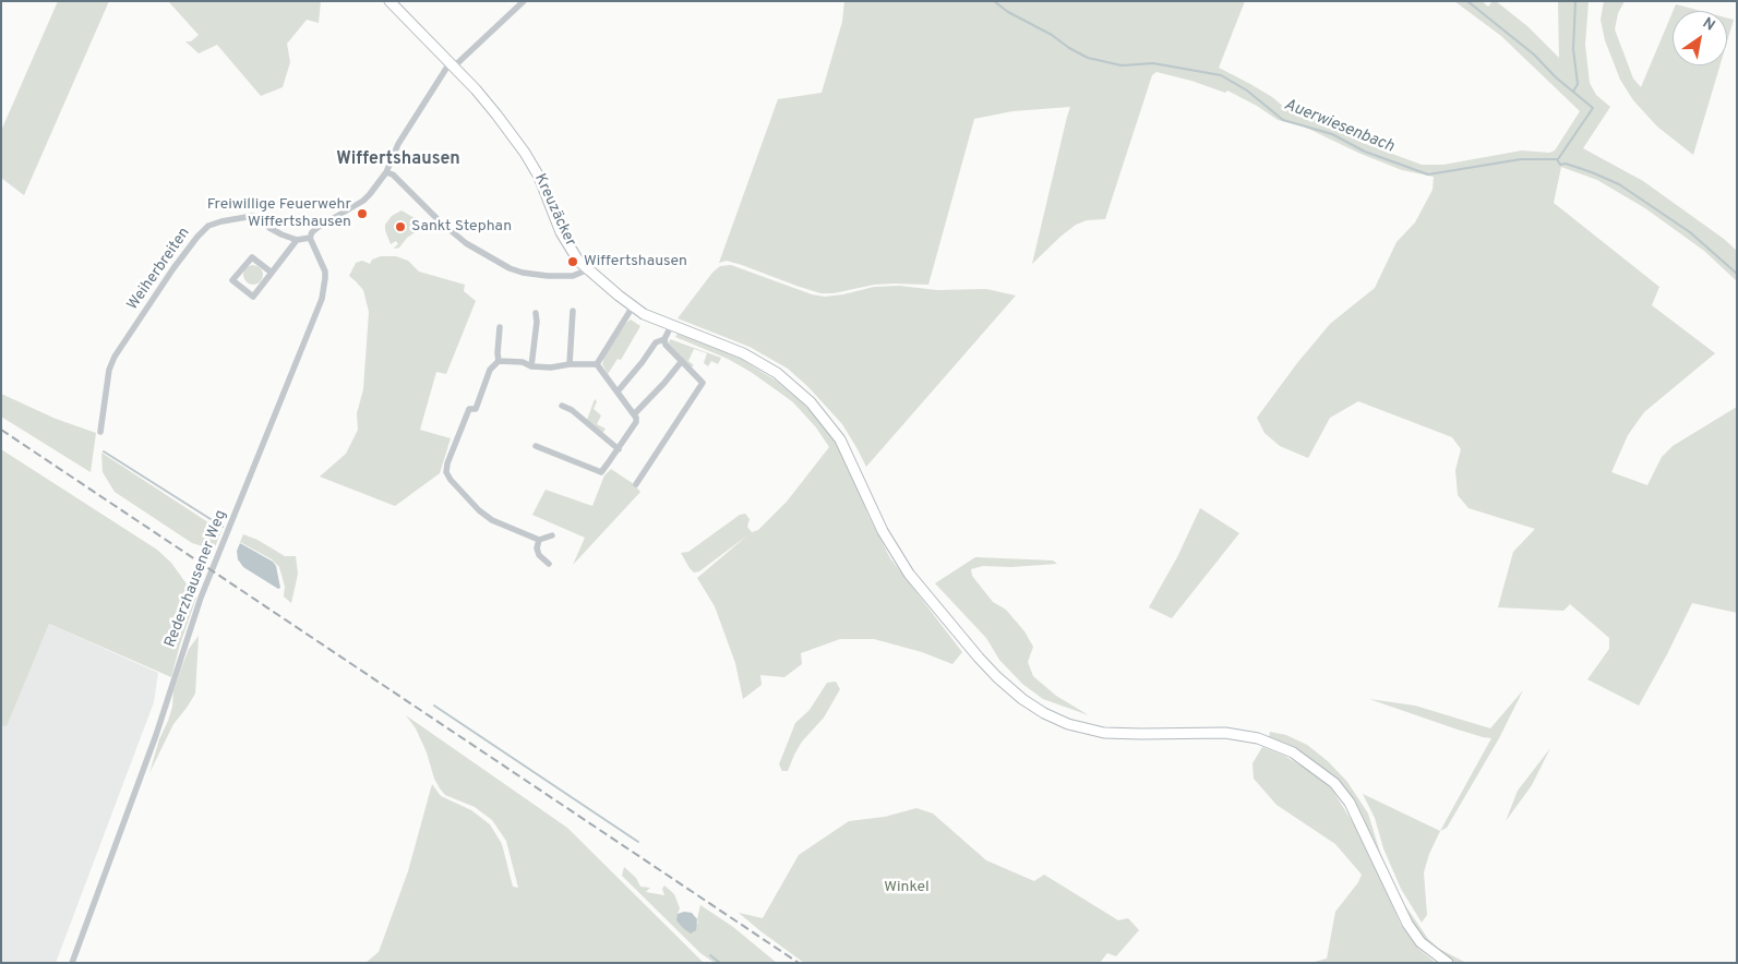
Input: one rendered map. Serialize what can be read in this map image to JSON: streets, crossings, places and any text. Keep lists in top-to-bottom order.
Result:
{
  "streets": {
    "street": ["Kreuzäcker", "Weiherbreiten", "Rederzhausener Weg"]
  },
  "districts": ["Wiffertshausen"],
  "water": ["Auerwiesenbach"],
  "parks": ["Winkel"],
  "places": ["Freiwillige Feuerwehr Wiffertshausen", "Sankt Stephan", "Wiffertshausen"],
  "north": "top right"
}
